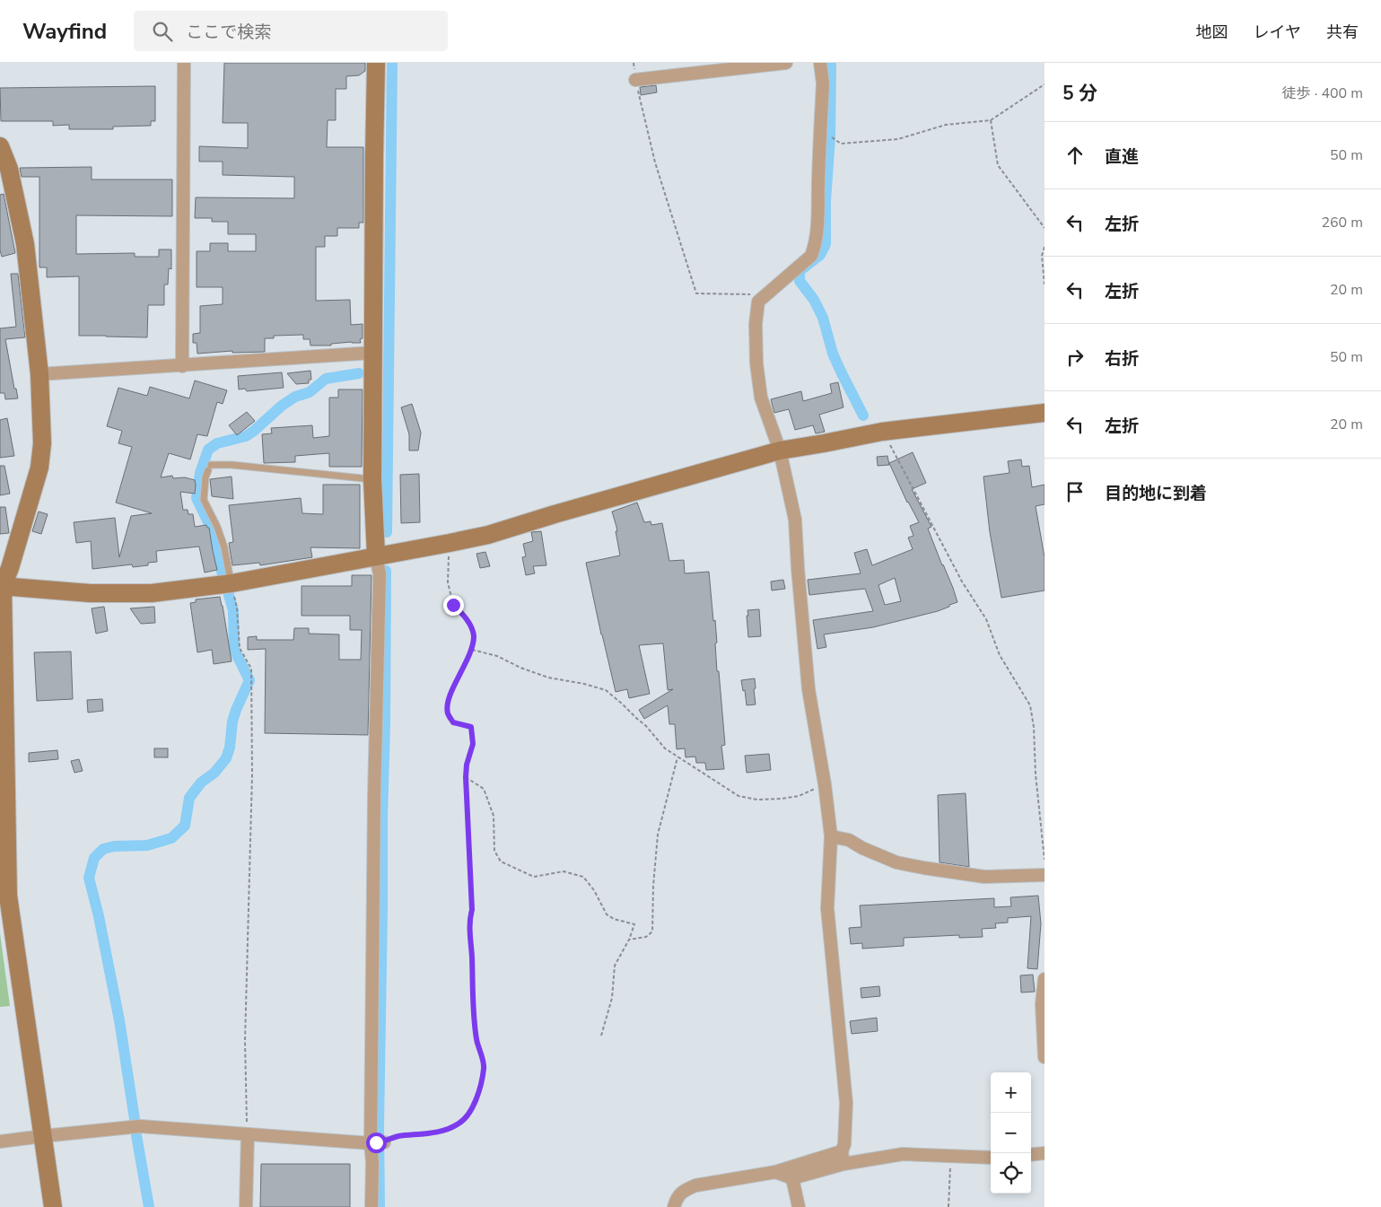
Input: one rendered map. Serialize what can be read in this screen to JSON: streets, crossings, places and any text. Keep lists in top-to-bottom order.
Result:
{
  "page": {
    "header": "Wayfind",
    "search": "ここで検索",
    "nav": ["地図", "レイヤ", "共有"],
    "heading": ["5 分", "徒歩 · 400 m"],
    "list": [
      ["直進", "50 m"],
      ["左折", "260 m"],
      ["左折", "20 m"],
      ["右折", "50 m"],
      ["左折", "20 m"],
      "目的地に到着"
    ],
    "map_buttons": ["+", "−"]
  }
}
